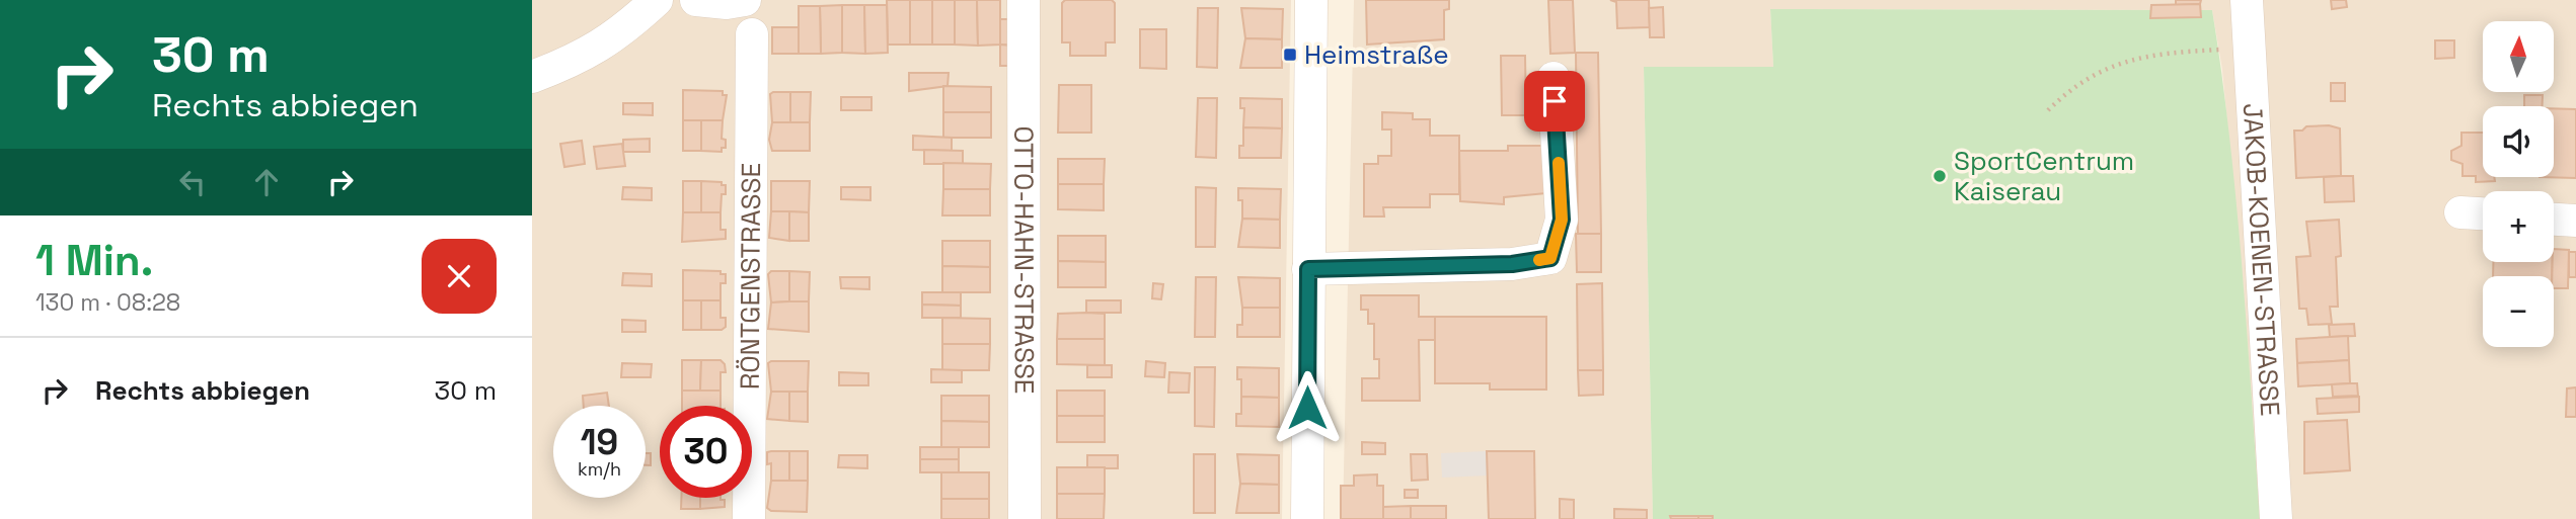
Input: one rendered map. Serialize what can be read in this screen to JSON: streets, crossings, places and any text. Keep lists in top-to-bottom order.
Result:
{
  "streets": {
    "street": ["OTTO-HAHN-STRASSE", "JAKOB-KOENEN-STRASSE", "RÖNTGENSTRASSE"]
  },
  "places": {
    "transit": ["Heimstraße"],
    "other": ["SportCentrum Kaiserau"]
  },
  "north": "top",
  "page": {
    "turn": ["30 m", "Rechts abbiegen"],
    "map_buttons": ["+", "−"],
    "heading": ["1 Min.", "130 m · 08:28"],
    "list": [
      {
        "name": "Rechts abbiegen",
        "value": "30 m"
      }
    ],
    "speed": "19 km/h",
    "limit": "30"
  }
}
